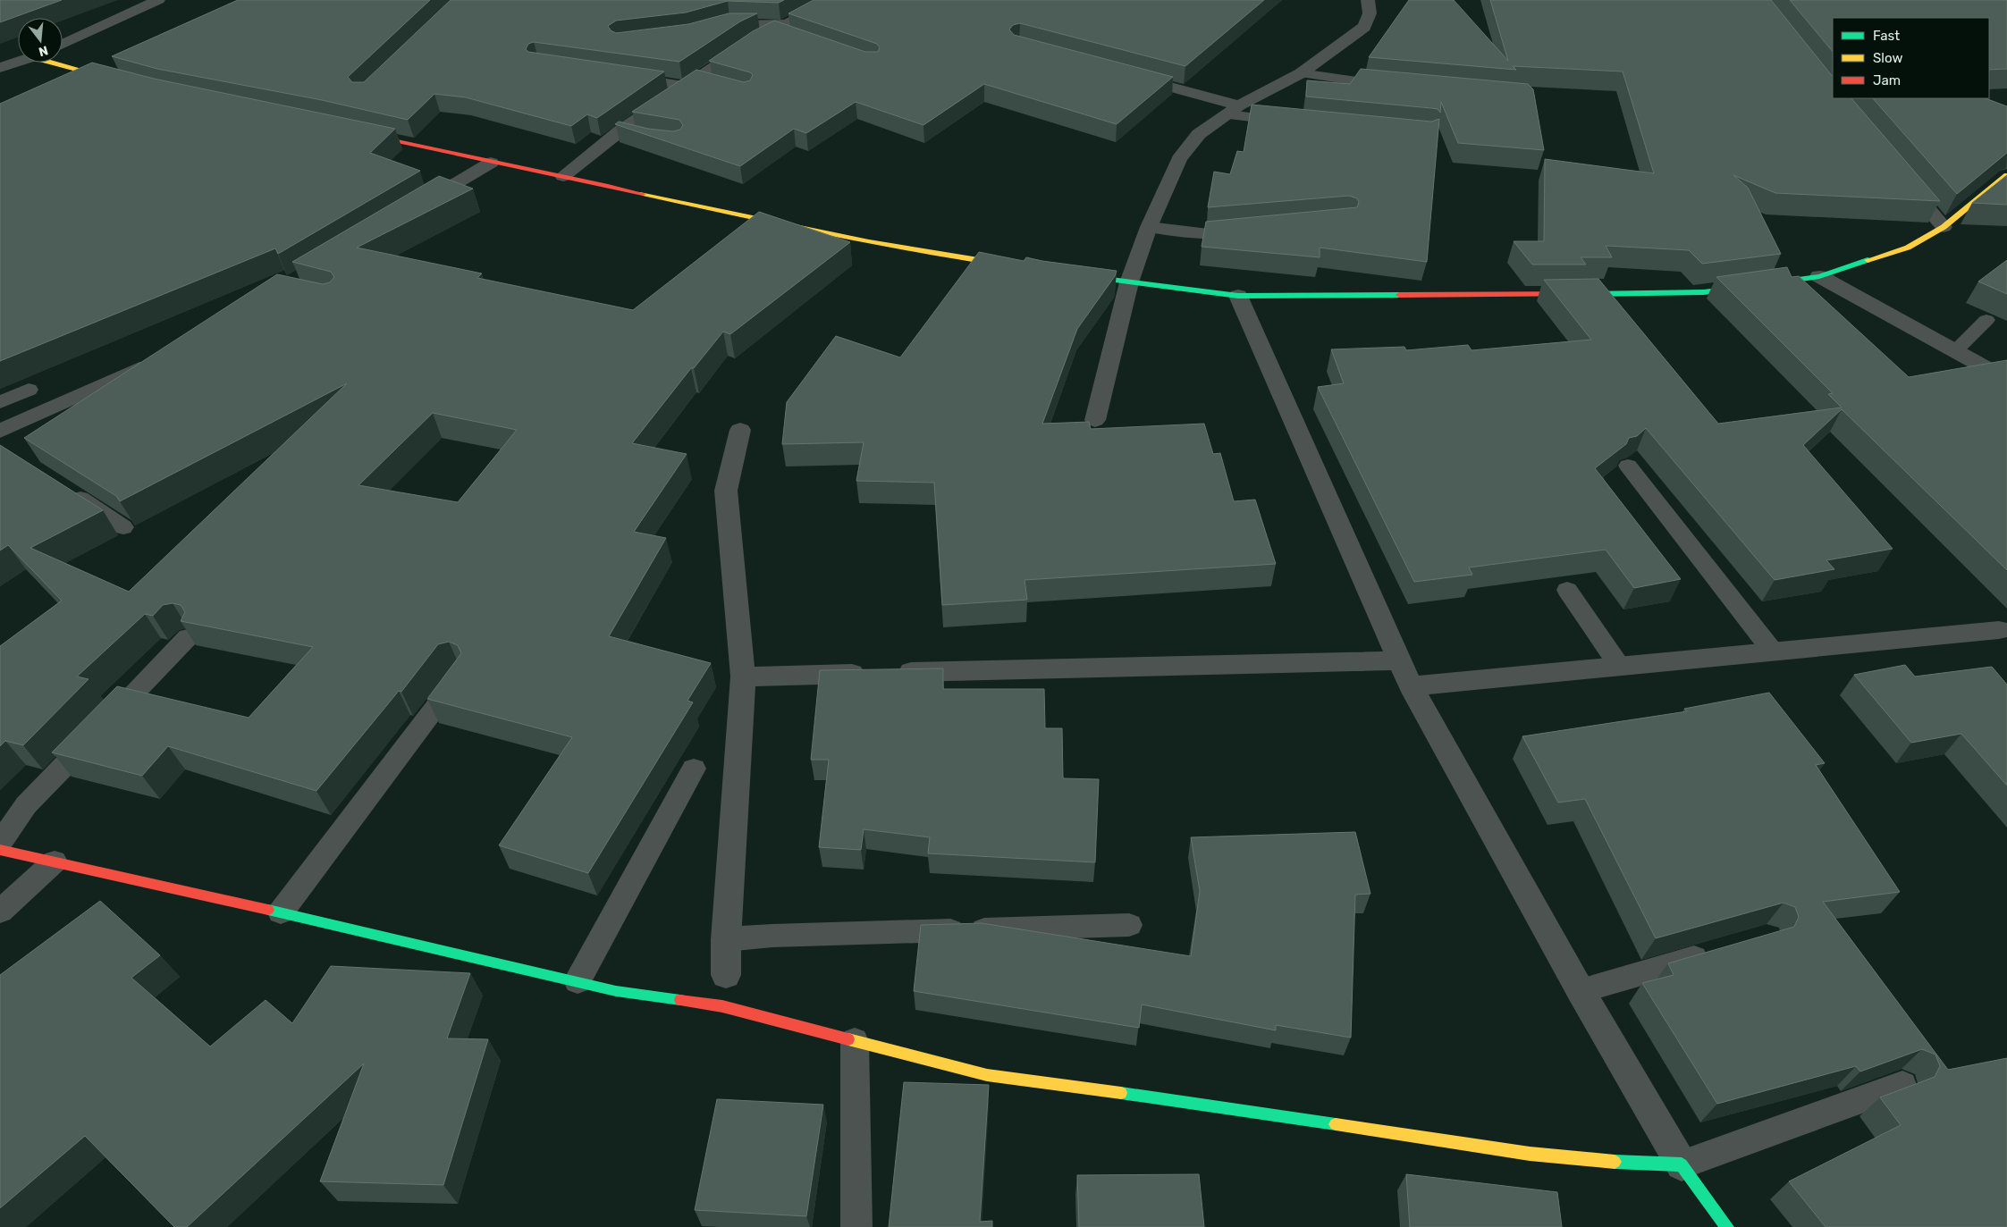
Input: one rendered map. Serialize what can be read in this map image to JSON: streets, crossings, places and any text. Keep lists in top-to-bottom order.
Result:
{
  "legend": ["Fast", "Slow", "Jam"],
  "north": "bottom"
}
